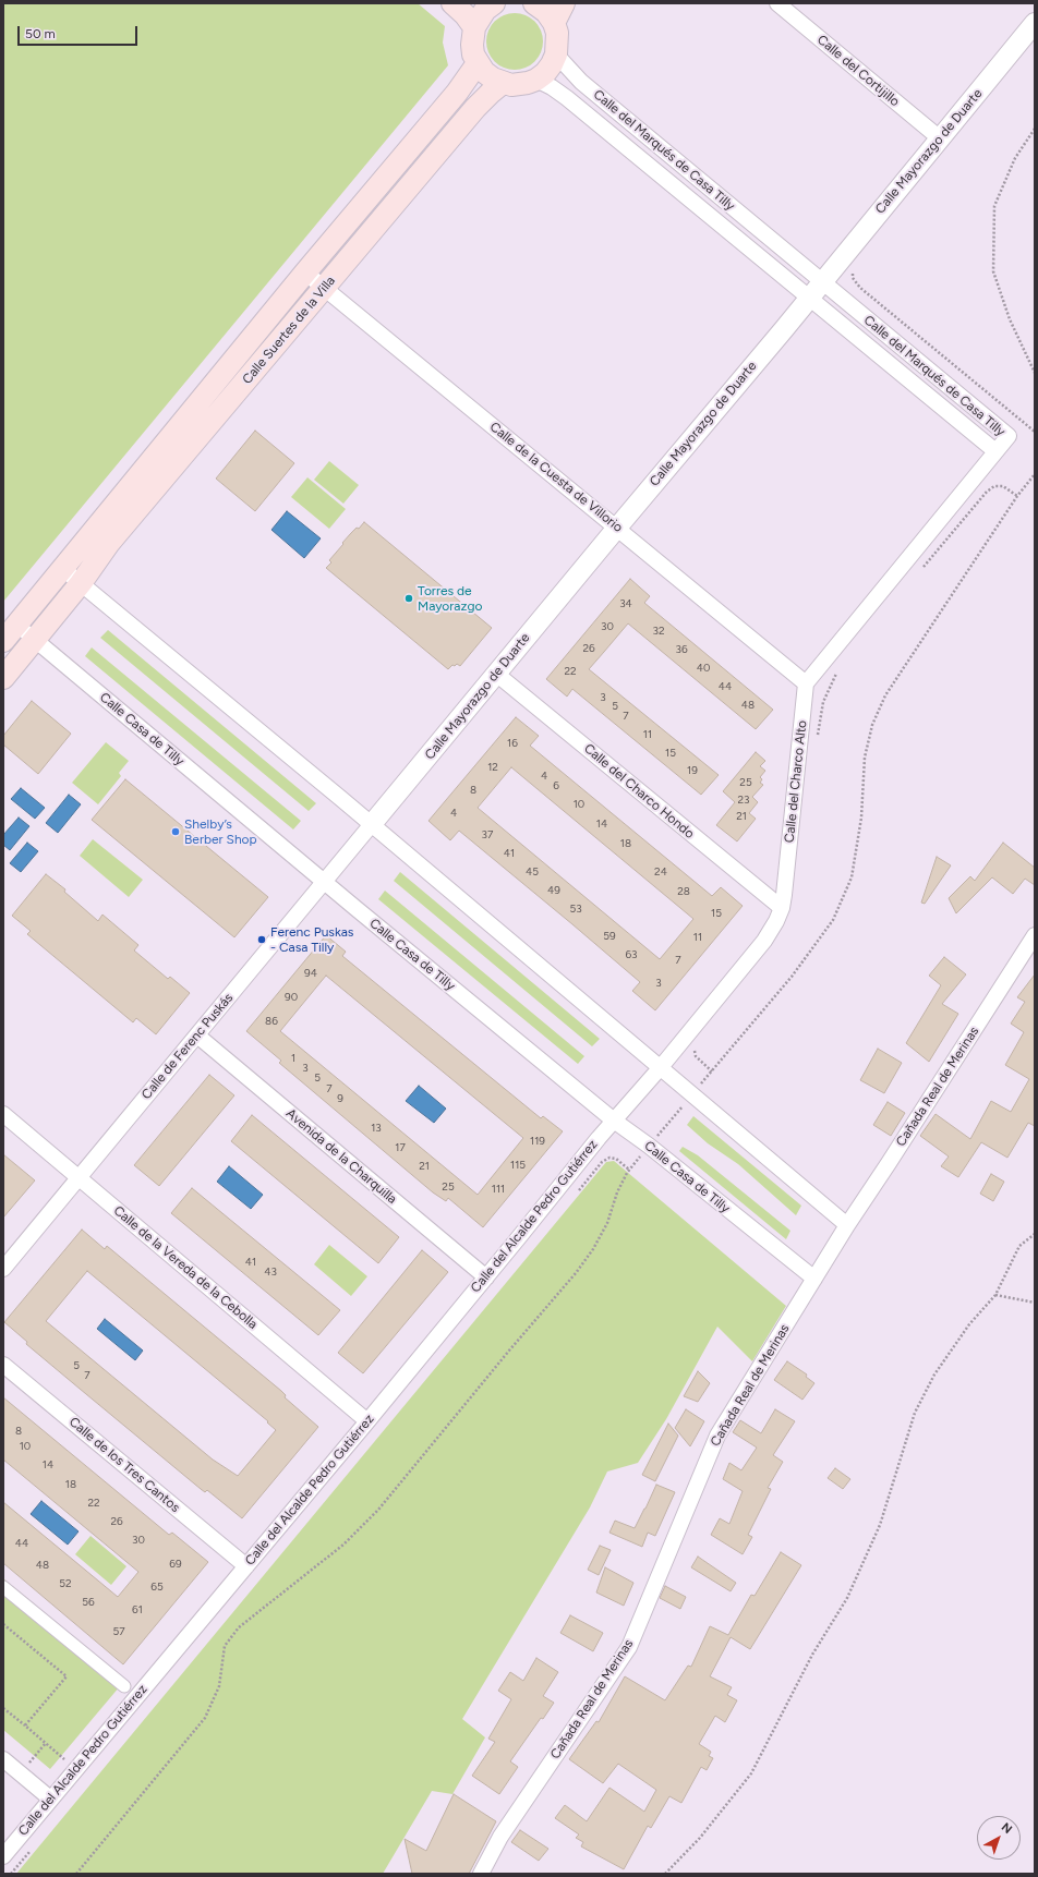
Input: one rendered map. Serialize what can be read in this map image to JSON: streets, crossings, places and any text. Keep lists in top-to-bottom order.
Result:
{
  "streets": {
    "main road": ["Calle Suertes de la Villa"],
    "street": [
      "Calle del Cortijillo",
      "Calle del Marqués de Casa Tilly",
      "Calle Mayorazgo de Duarte",
      "Calle de la Cuesta de Villorio",
      "Calle Casa de Tilly",
      "Calle del Charco Alto",
      "Calle del Charco Hondo",
      "Calle de Ferenc Puskás",
      "Cañada Real de Merinas",
      "Avenida de la Charquilla",
      "Calle del Alcalde Pedro Gutiérrez",
      "Calle de la Vereda de la Cebolla",
      "Calle de los Tres Cantos"
    ]
  },
  "crossings": [
    ["Calle del Cortijillo", "Calle Mayorazgo de Duarte"],
    ["Calle del Marqués de Casa Tilly", "Calle Mayorazgo de Duarte"],
    ["Calle Mayorazgo de Duarte", "Calle de la Cuesta de Villorio"],
    ["Calle Mayorazgo de Duarte", "Calle del Charco Hondo"],
    ["Calle Mayorazgo de Duarte", "Calle de Ferenc Puskás"],
    ["Calle Suertes de la Villa", "Calle de la Cuesta de Villorio"],
    ["Calle Suertes de la Villa", "Calle Casa de Tilly"],
    ["Calle de la Cuesta de Villorio", "Calle del Charco Alto"],
    ["Calle Casa de Tilly", "Calle del Charco Alto"],
    ["Calle Casa de Tilly", "Calle de Ferenc Puskás"],
    ["Calle Casa de Tilly", "Cañada Real de Merinas"],
    ["Calle Casa de Tilly", "Calle del Alcalde Pedro Gutiérrez"],
    ["Calle del Charco Alto", "Calle del Charco Hondo"],
    ["Calle del Charco Alto", "Calle del Alcalde Pedro Gutiérrez"],
    ["Calle de Ferenc Puskás", "Avenida de la Charquilla"],
    ["Calle de Ferenc Puskás", "Calle de la Vereda de la Cebolla"],
    ["Avenida de la Charquilla", "Calle del Alcalde Pedro Gutiérrez"],
    ["Calle del Alcalde Pedro Gutiérrez", "Calle de la Vereda de la Cebolla"],
    ["Calle del Alcalde Pedro Gutiérrez", "Calle de los Tres Cantos"]
  ],
  "places": ["Torres de Mayorazgo", "Shelby’s Berber Shop", "Ferenc Puskas - Casa Tilly"],
  "house_numbers": [
    "34",
    "30",
    "32",
    "26",
    "36",
    "40",
    "22",
    "44",
    "3",
    "48",
    "5",
    "7",
    "11",
    "16",
    "15",
    "12",
    "19",
    "4",
    "25",
    "6",
    "8",
    "23",
    "10",
    "4",
    "21",
    "14",
    "37",
    "18",
    "41",
    "45",
    "24",
    "49",
    "28",
    "53",
    "15",
    "59",
    "11",
    "63",
    "7",
    "94",
    "3",
    "90",
    "86",
    "1",
    "3",
    "5",
    "7",
    "9",
    "13",
    "119",
    "17",
    "115",
    "21",
    "25",
    "111",
    "41",
    "43",
    "5",
    "7",
    "8",
    "10",
    "14",
    "18",
    "22",
    "26",
    "30",
    "44",
    "69",
    "48",
    "52",
    "65",
    "56",
    "61",
    "57"
  ],
  "scale_bar": "50 m",
  "north": "top right"
}
